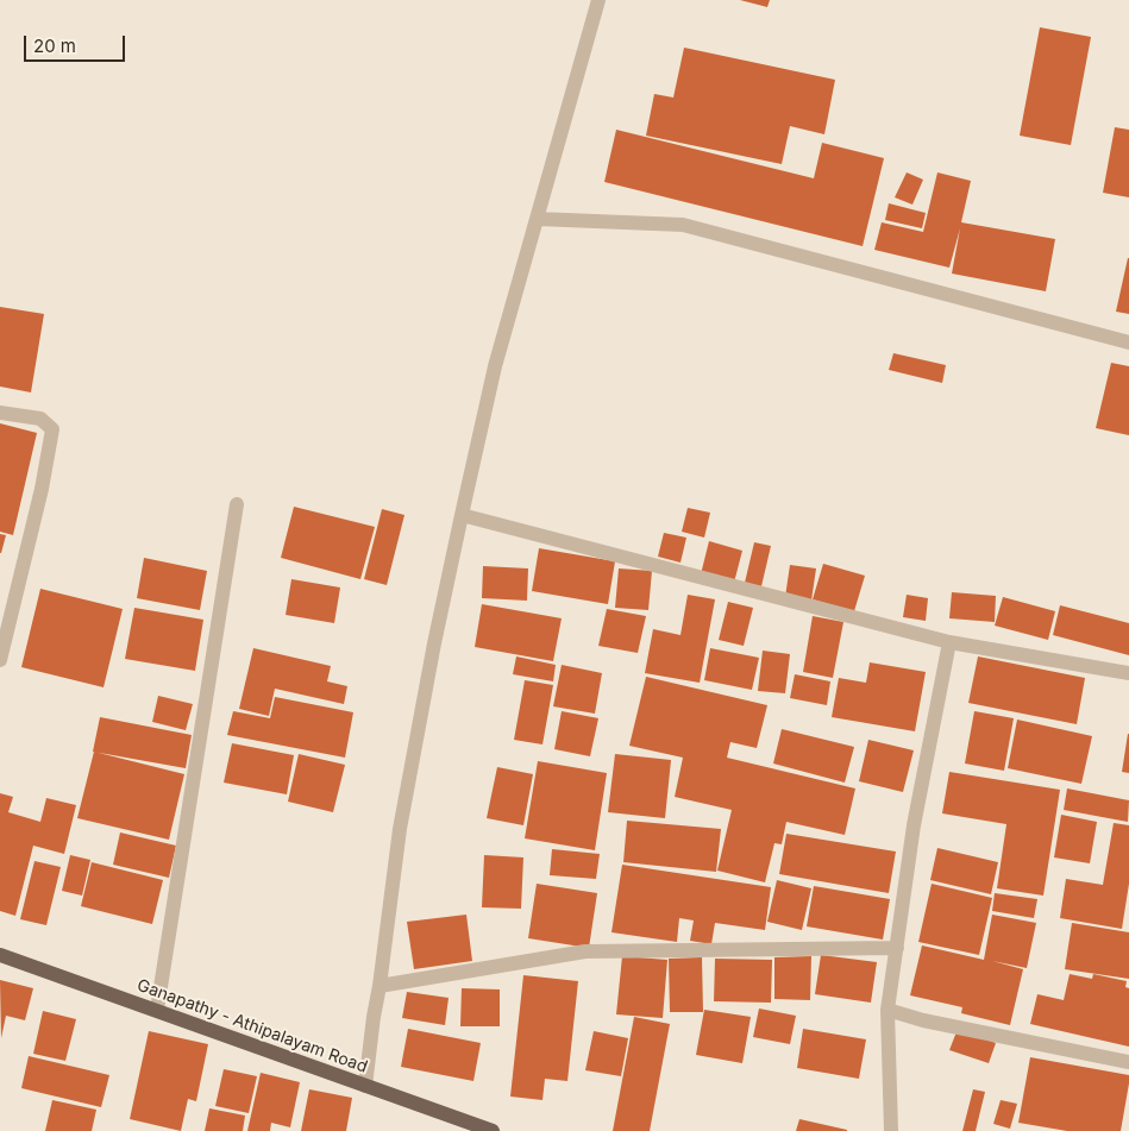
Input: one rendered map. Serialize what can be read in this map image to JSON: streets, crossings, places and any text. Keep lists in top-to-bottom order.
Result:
{
  "streets": {
    "main road": ["Ganapathy - Athipalayam Road"]
  },
  "scale_bar": "20 m"
}
